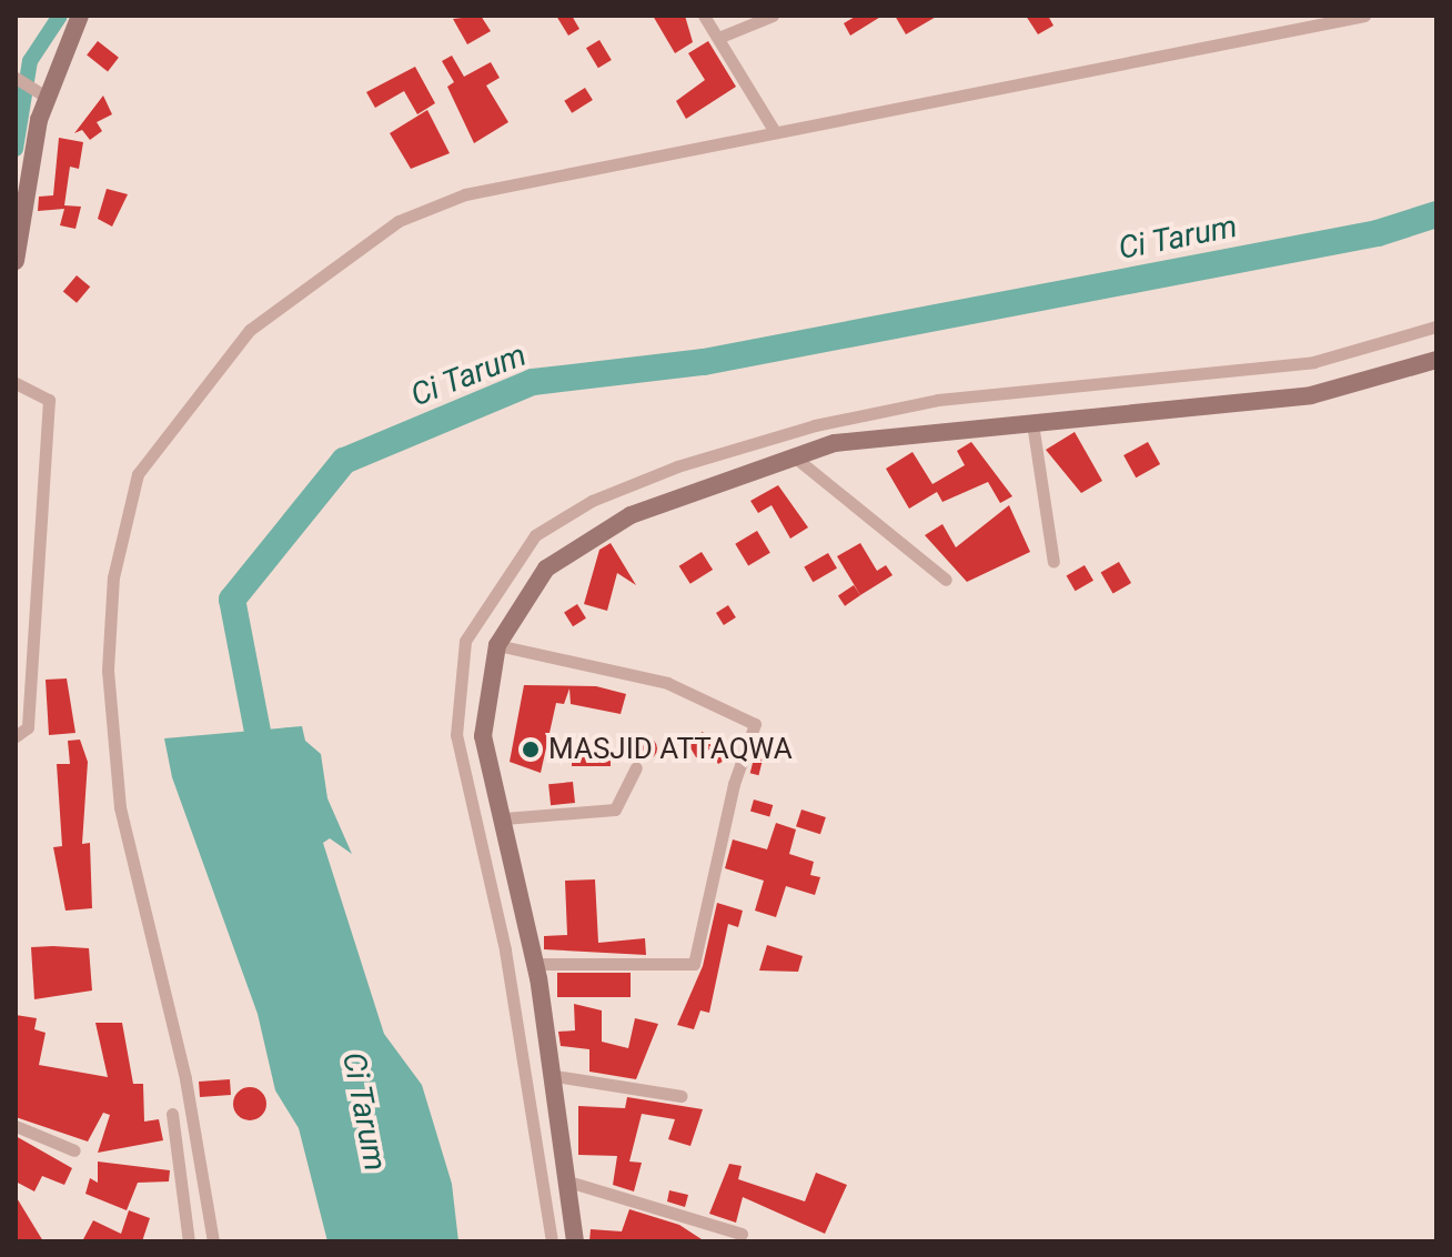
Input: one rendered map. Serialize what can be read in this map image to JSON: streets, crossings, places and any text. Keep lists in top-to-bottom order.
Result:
{
  "water": ["Ci Tarum"],
  "places": ["MASJID ATTAQWA"]
}
